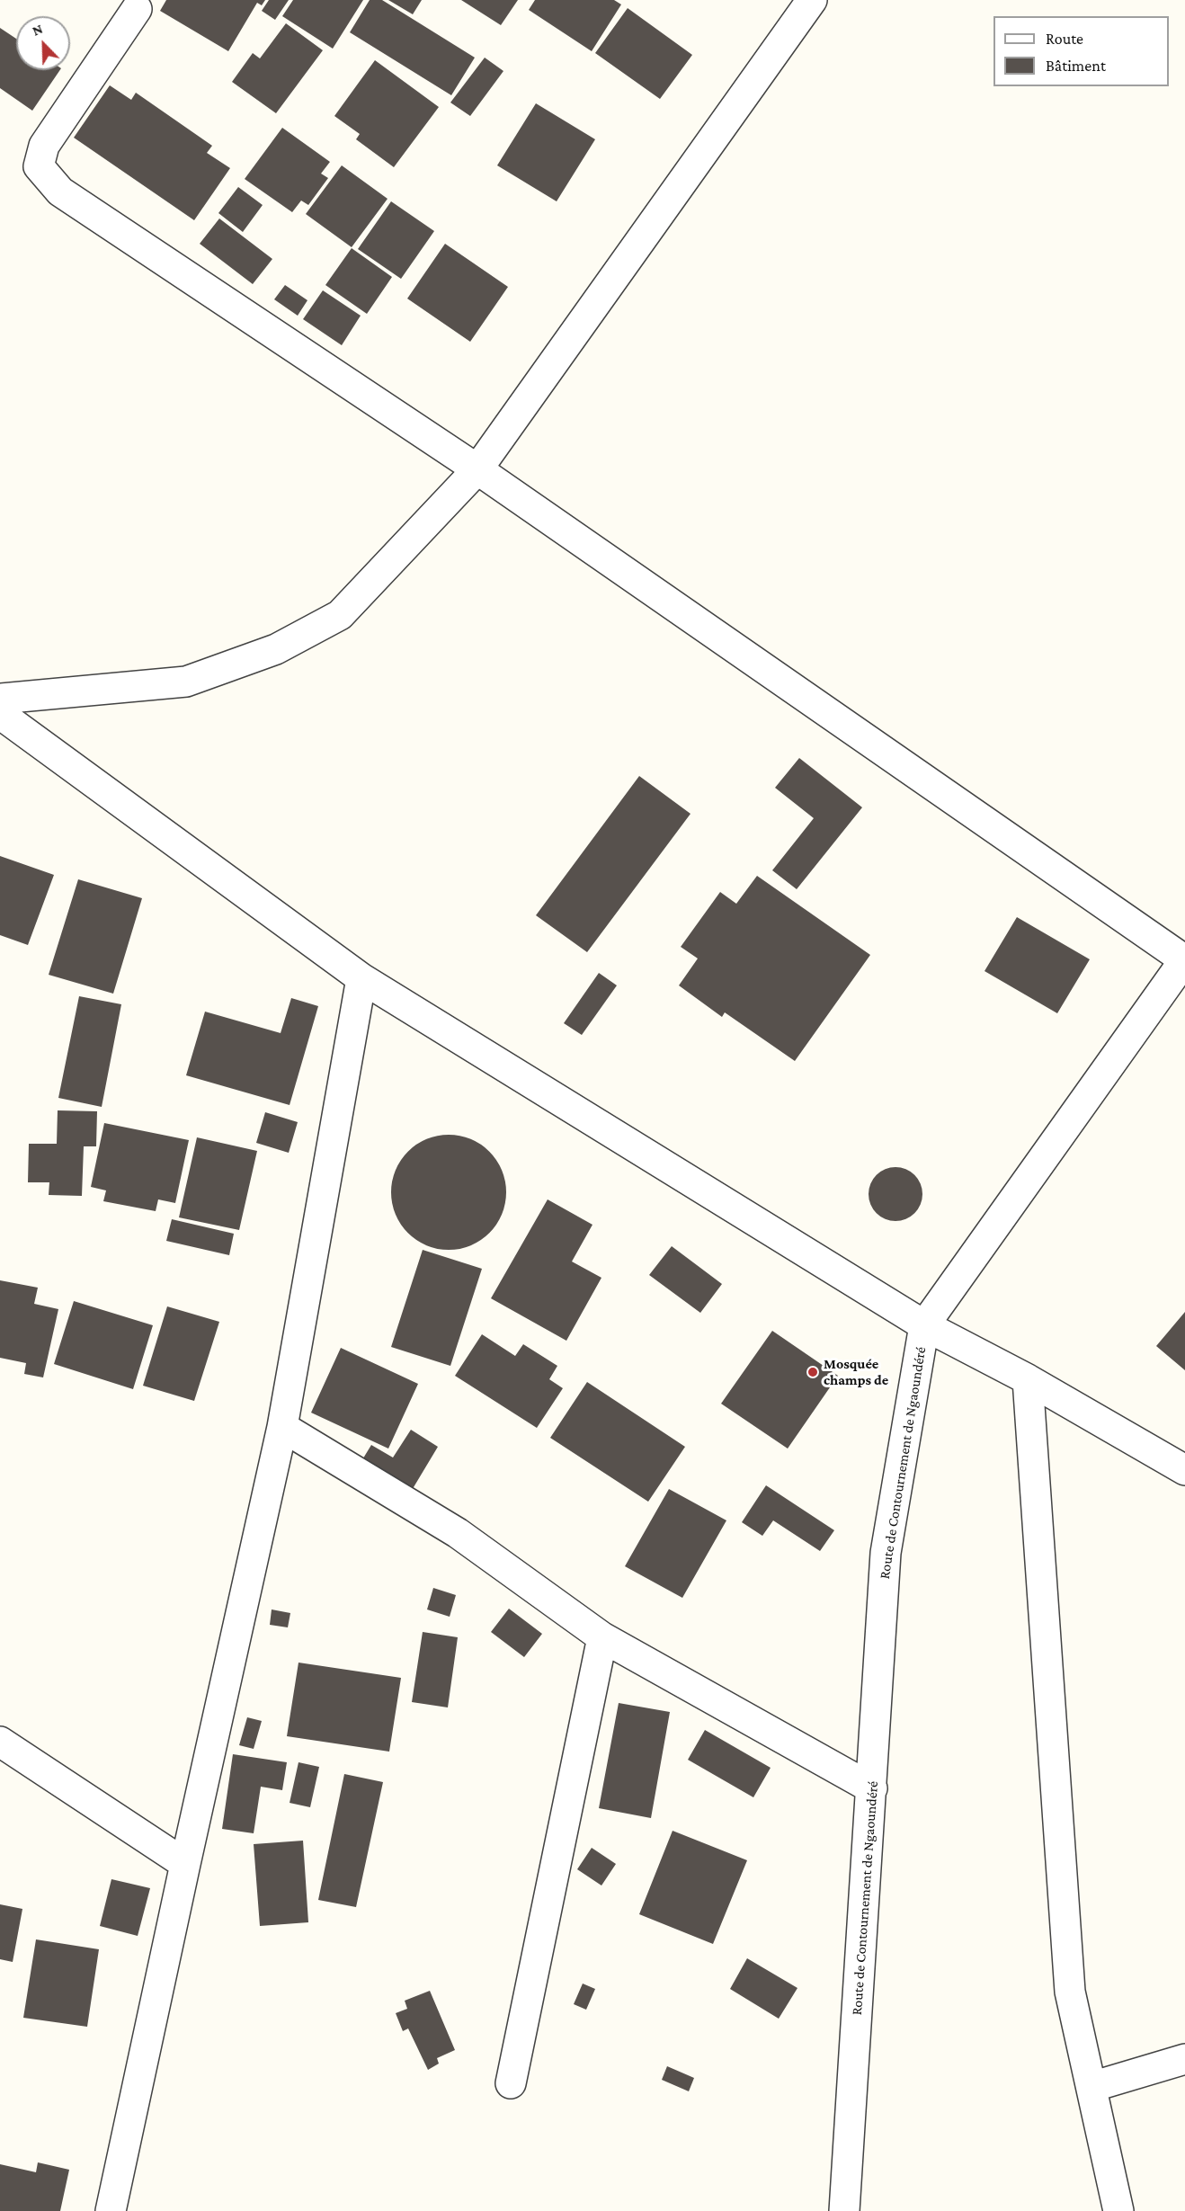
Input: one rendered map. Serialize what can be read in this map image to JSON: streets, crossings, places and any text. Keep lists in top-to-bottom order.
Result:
{
  "streets": {
    "street": ["Route de Contournement de Ngaoundéré"]
  },
  "places": ["Mosquée champs de"],
  "legend": ["Route", "Bâtiment"],
  "north": "top left"
}
